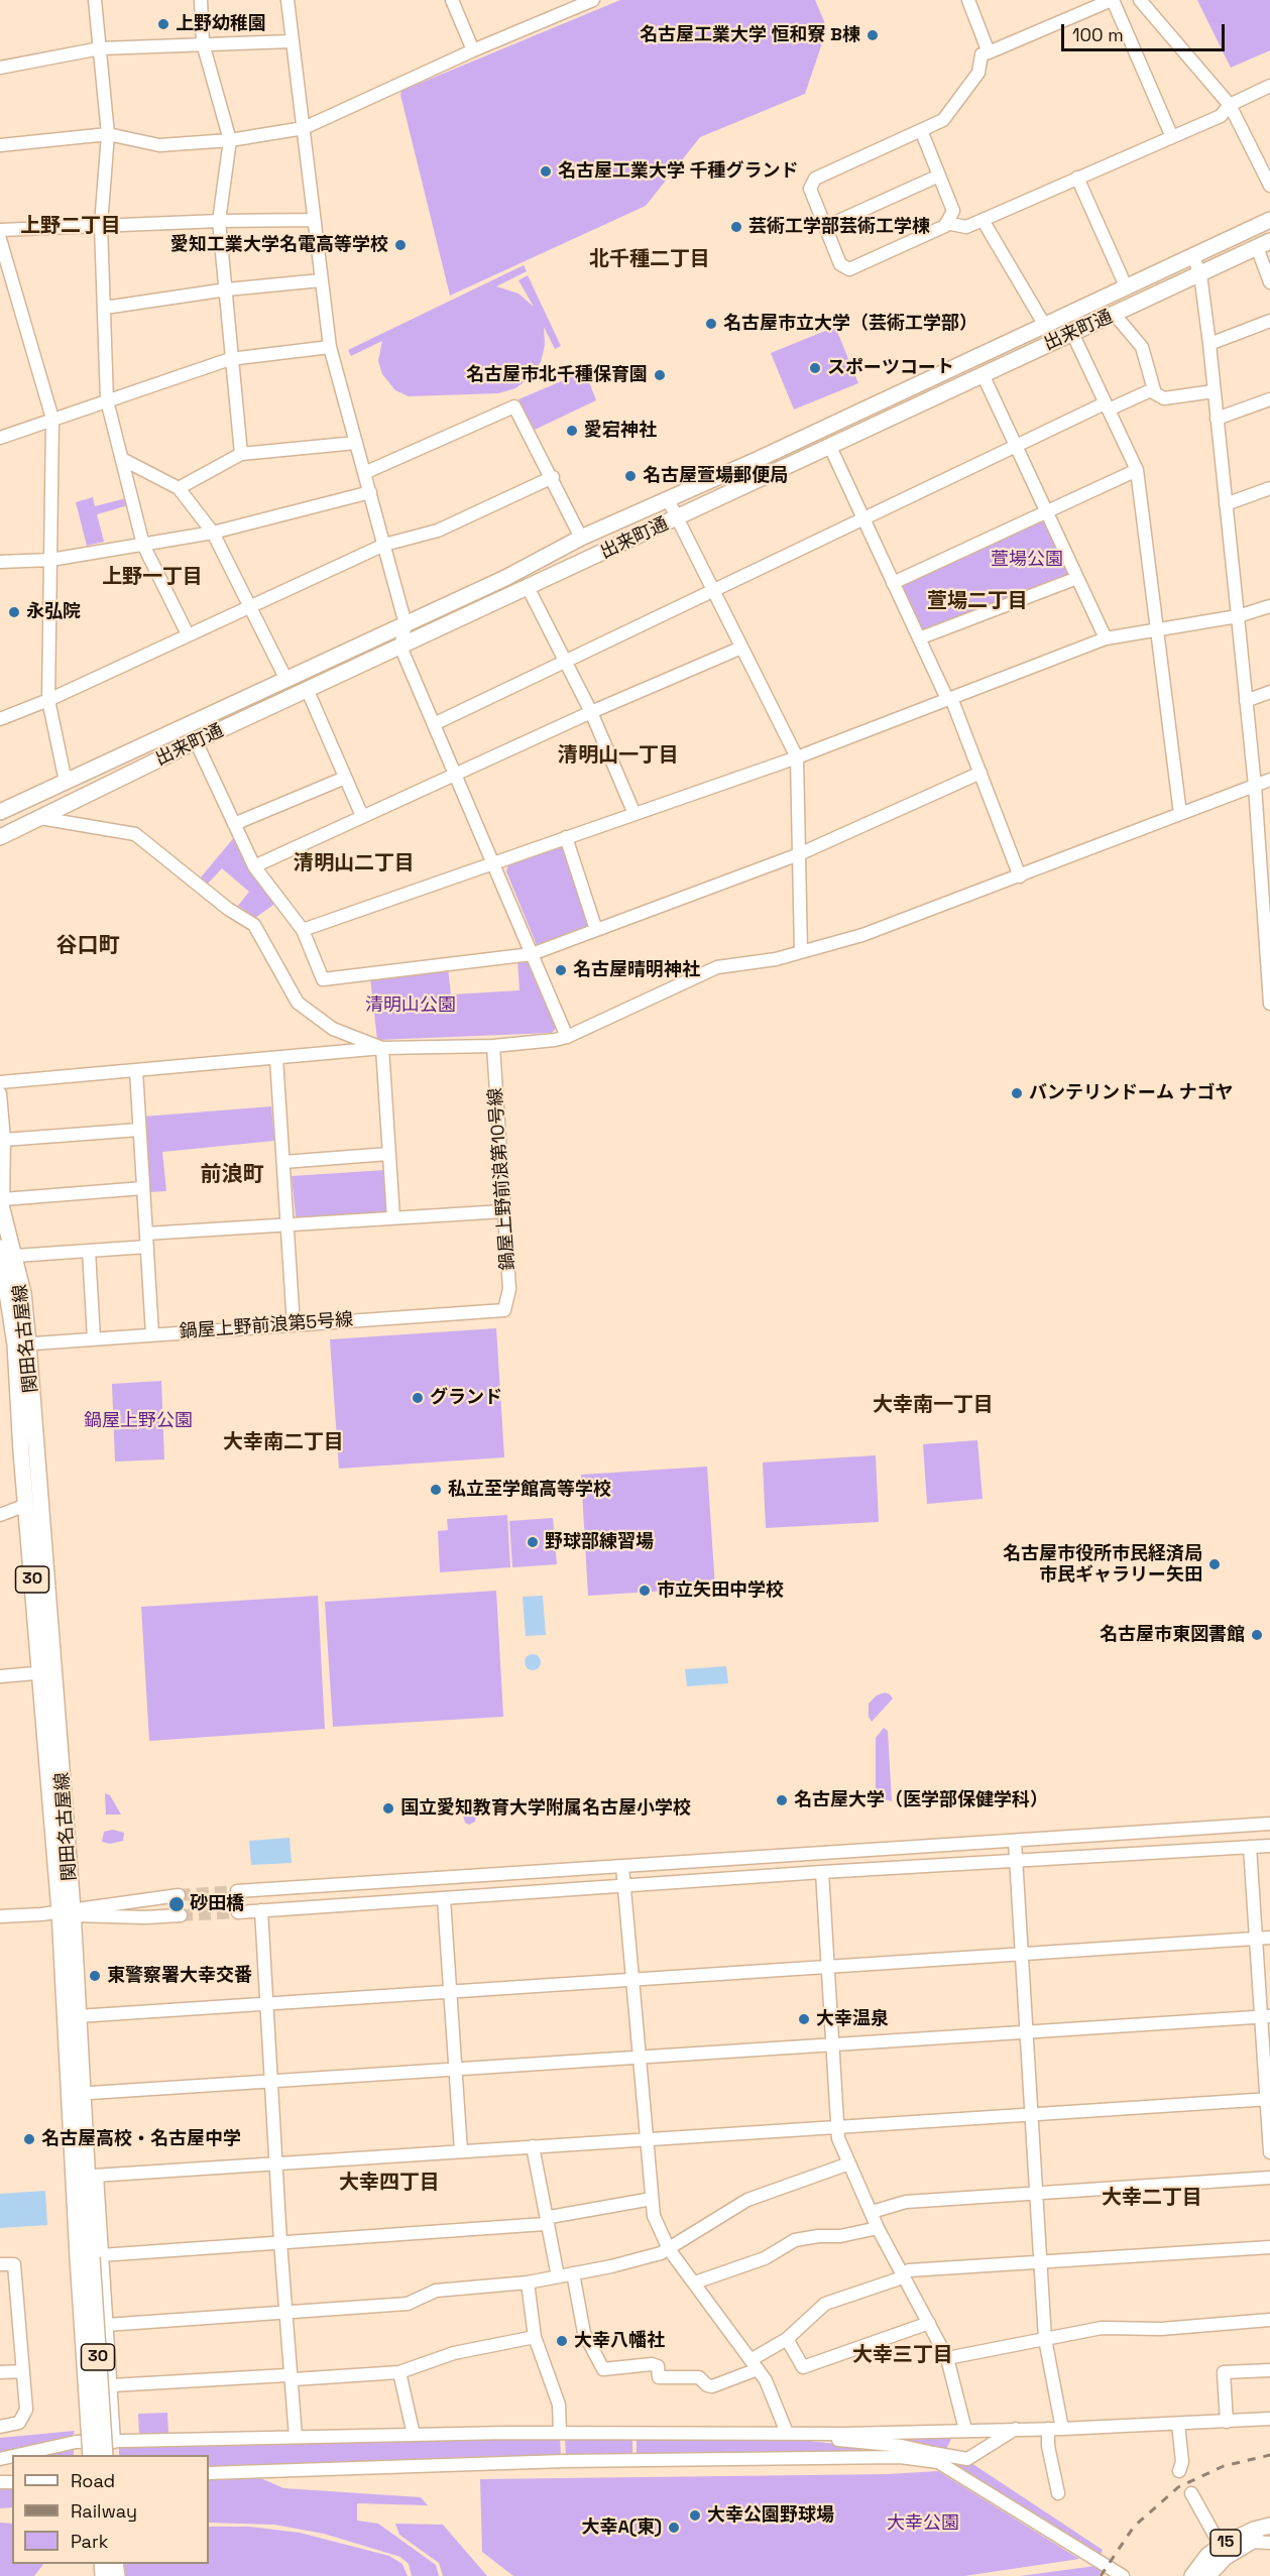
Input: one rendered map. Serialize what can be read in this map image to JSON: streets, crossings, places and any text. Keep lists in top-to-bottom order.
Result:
{
  "streets": {
    "main road": [
      "出来町通",
      "関田名古屋線",
      "30",
      "15"
    ],
    "street": ["鍋屋上野前浪第10号線", "鍋屋上野前浪第5号線"]
  },
  "crossings": [
    ["鍋屋上野前浪第10号線", "鍋屋上野前浪第5号線"],
    ["鍋屋上野前浪第5号線", "関田名古屋線"]
  ],
  "districts": [
    "上野二丁目",
    "北千種二丁目",
    "上野一丁目",
    "萱場二丁目",
    "清明山一丁目",
    "清明山二丁目",
    "谷口町",
    "前浪町",
    "大幸南一丁目",
    "大幸南二丁目",
    "大幸四丁目",
    "大幸二丁目",
    "大幸三丁目"
  ],
  "parks": [
    "萱場公園",
    "清明山公園",
    "鍋屋上野公園",
    "大幸公園"
  ],
  "places": [
    "上野幼稚園",
    "名古屋工業大学 恒和寮 B棟",
    "名古屋工業大学 千種グランド",
    "芸術工学部芸術工学棟",
    "愛知工業大学名電高等学校",
    "名古屋市立大学（芸術工学部）",
    "スポーツコート",
    "名古屋市北千種保育園",
    "愛宕神社",
    "名古屋萱場郵便局",
    "永弘院",
    "名古屋晴明神社",
    "バンテリンドーム ナゴヤ",
    "グランド",
    "私立至学館高等学校",
    "野球部練習場",
    "名古屋市役所市民経済局 市民ギャラリー矢田",
    "市立矢田中学校",
    "名古屋市東図書館",
    "名古屋大学（医学部保健学科）",
    "国立愛知教育大学附属名古屋小学校",
    "砂田橋",
    "東警察署大幸交番",
    "大幸温泉",
    "名古屋高校・名古屋中学",
    "大幸八幡社",
    "大幸公園野球場",
    "大幸A(東)"
  ],
  "legend": ["Road", "Railway", "Park"],
  "scale_bar": "100 m"
}
